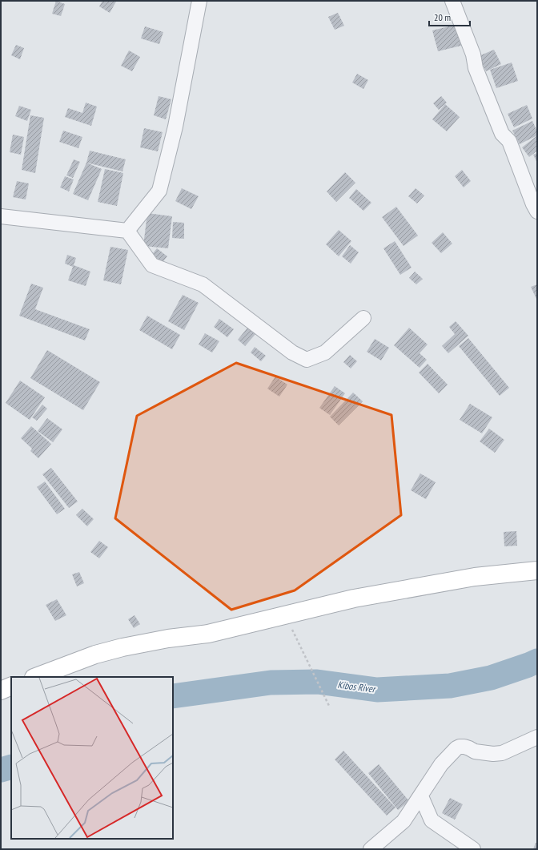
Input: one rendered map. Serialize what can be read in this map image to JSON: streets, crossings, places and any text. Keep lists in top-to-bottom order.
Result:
{
  "water": ["Kibos River"],
  "scale_bar": "20 m"
}
